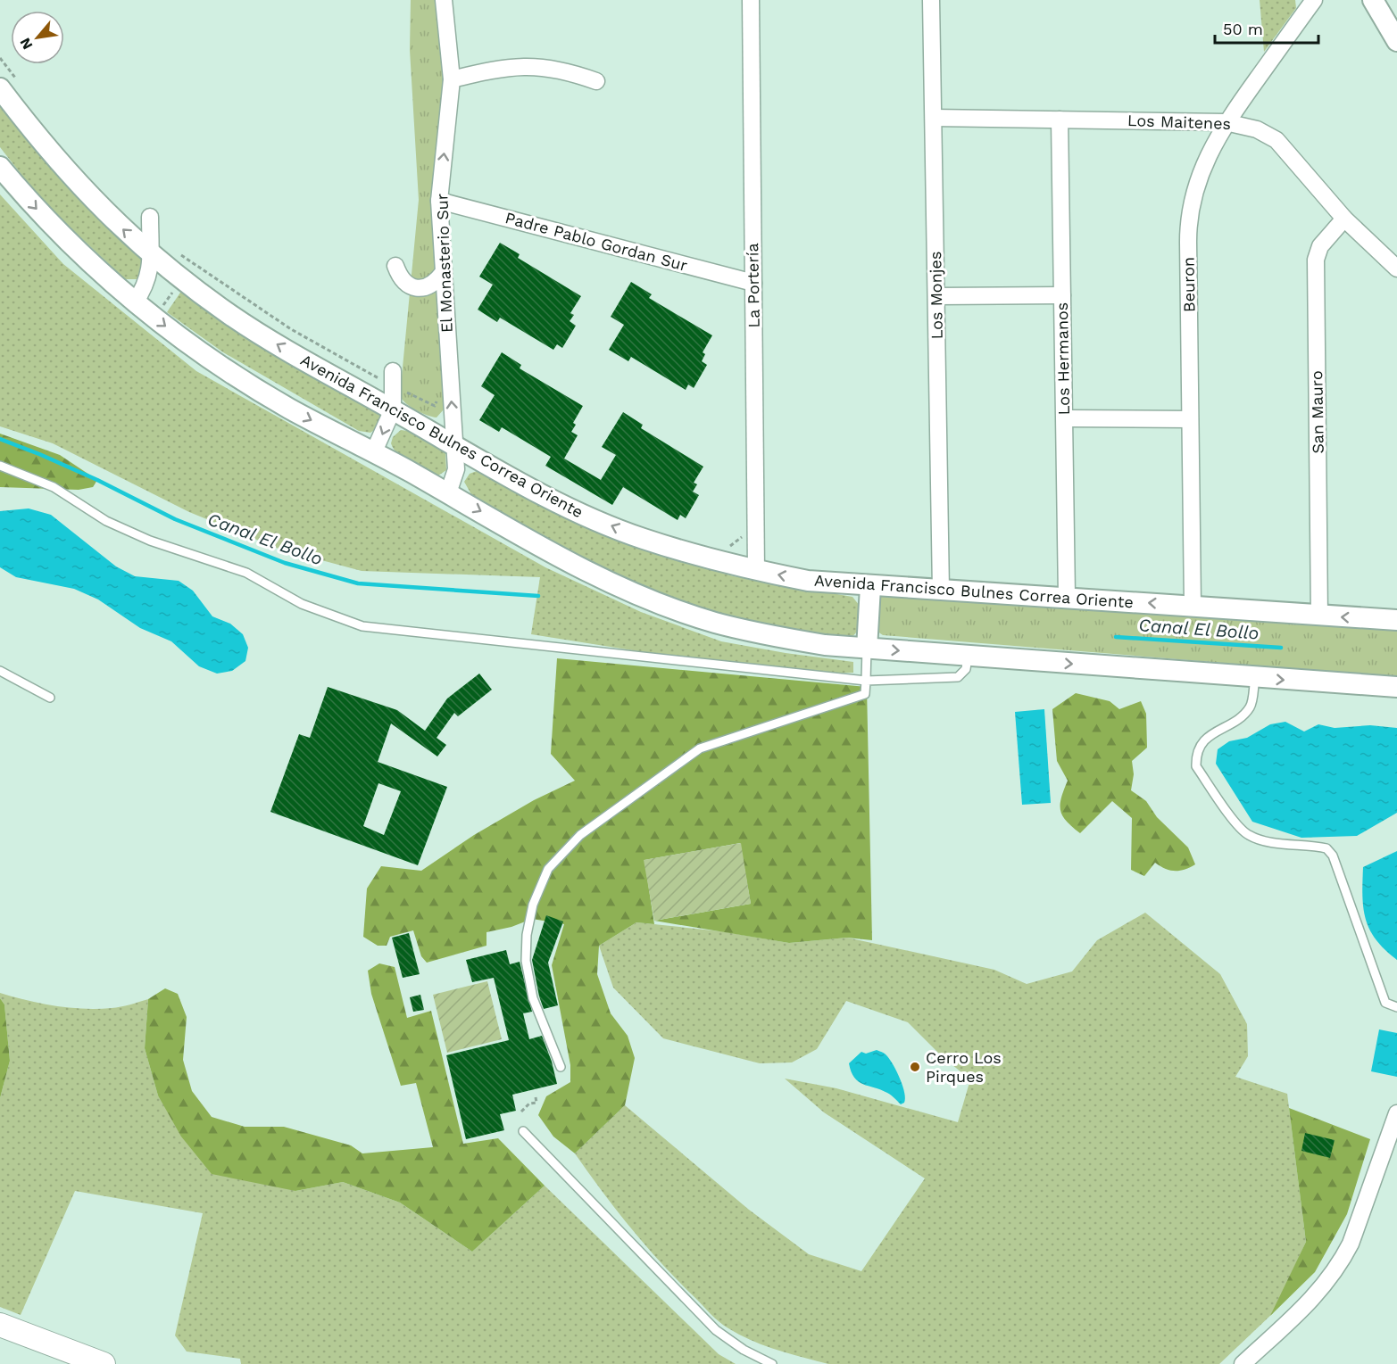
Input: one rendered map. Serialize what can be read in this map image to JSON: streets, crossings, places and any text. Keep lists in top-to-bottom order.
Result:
{
  "streets": {
    "street": [
      "Los Maitenes",
      "Padre Pablo Gordan Sur",
      "El Monasterio Sur",
      "Beuron",
      "La Portería",
      "Los Monjes",
      "Los Hermanos",
      "San Mauro",
      "Avenida Francisco Bulnes Correa Oriente"
    ]
  },
  "crossings": [
    ["Los Maitenes", "Beuron"],
    ["Los Maitenes", "Los Monjes"],
    ["Los Maitenes", "Los Hermanos"],
    ["Los Maitenes", "San Mauro"],
    ["Padre Pablo Gordan Sur", "El Monasterio Sur"],
    ["Padre Pablo Gordan Sur", "La Portería"],
    ["El Monasterio Sur", "Avenida Francisco Bulnes Correa Oriente"],
    ["Beuron", "Avenida Francisco Bulnes Correa Oriente"],
    ["La Portería", "Avenida Francisco Bulnes Correa Oriente"],
    ["Los Monjes", "Avenida Francisco Bulnes Correa Oriente"],
    ["Los Hermanos", "Avenida Francisco Bulnes Correa Oriente"],
    ["San Mauro", "Avenida Francisco Bulnes Correa Oriente"]
  ],
  "water": ["Canal El Bollo"],
  "places": ["Cerro Los Pirques"],
  "scale_bar": "50 m",
  "north": "bottom left"
}
